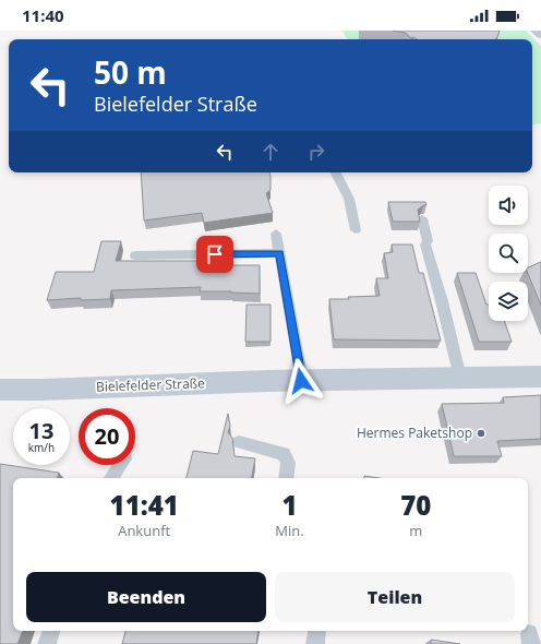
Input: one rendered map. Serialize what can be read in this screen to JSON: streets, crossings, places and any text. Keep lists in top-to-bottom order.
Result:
{
  "streets": {
    "main road": ["Bielefelder Straße"]
  },
  "places": ["Hermes Paketshop"],
  "page": {
    "status": "11:40",
    "turn": ["50 m", "Bielefelder Straße"],
    "speed": "13 km/h",
    "limit": "20",
    "eta": [
      "11:41",
      "Ankunft",
      "1",
      "Min.",
      "70",
      "m"
    ],
    "buttons": ["Beenden", "Teilen"]
  }
}
